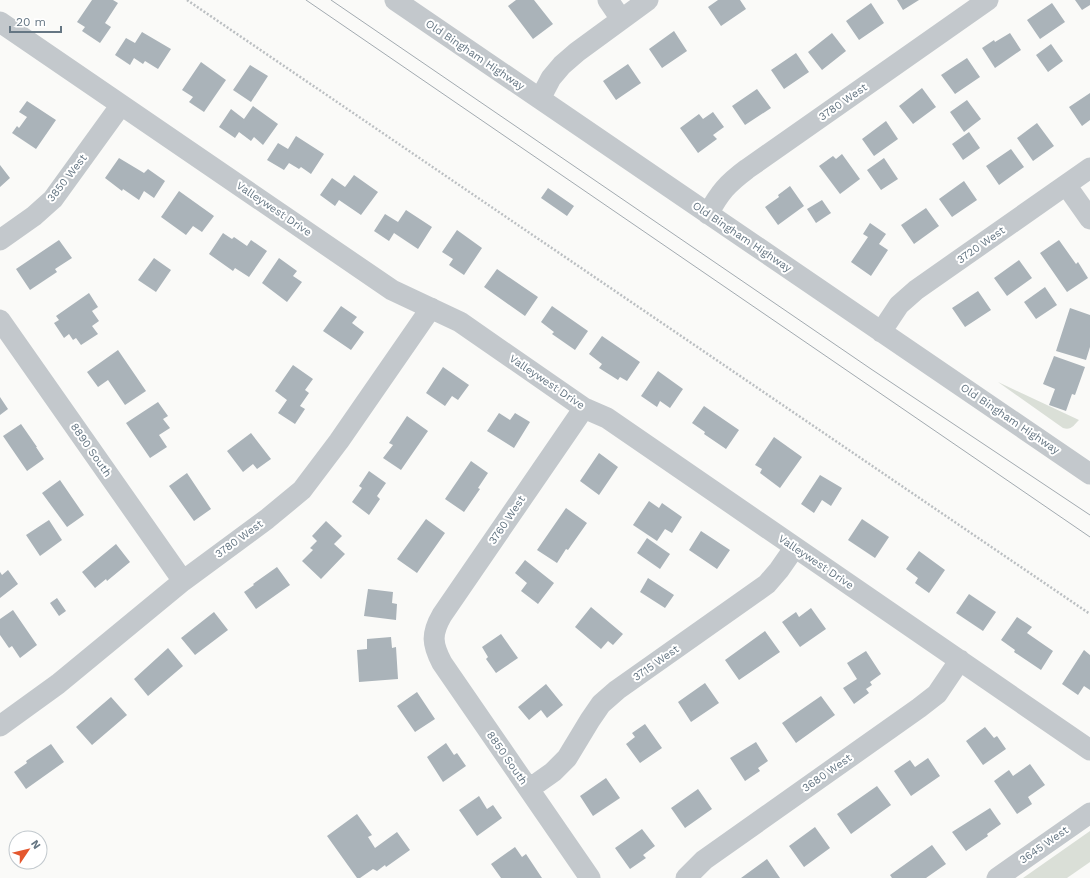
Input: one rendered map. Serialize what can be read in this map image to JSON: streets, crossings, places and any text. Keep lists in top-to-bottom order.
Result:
{
  "streets": {
    "street": [
      "Old Bingham Highway",
      "3780 West",
      "3850 West",
      "Valleywest Drive",
      "3720 West",
      "8890 South",
      "3760 West",
      "3715 West",
      "8850 South",
      "3680 West",
      "3645 West"
    ]
  },
  "crossings": [
    ["Old Bingham Highway", "3780 West"],
    ["Old Bingham Highway", "3720 West"],
    ["3780 West", "Valleywest Drive"],
    ["3780 West", "8890 South"],
    ["3850 West", "Valleywest Drive"],
    ["Valleywest Drive", "3760 West"],
    ["Valleywest Drive", "3715 West"],
    ["Valleywest Drive", "3680 West"],
    ["3760 West", "8850 South"],
    ["3715 West", "8850 South"]
  ],
  "scale_bar": "20 m",
  "north": "top right"
}
